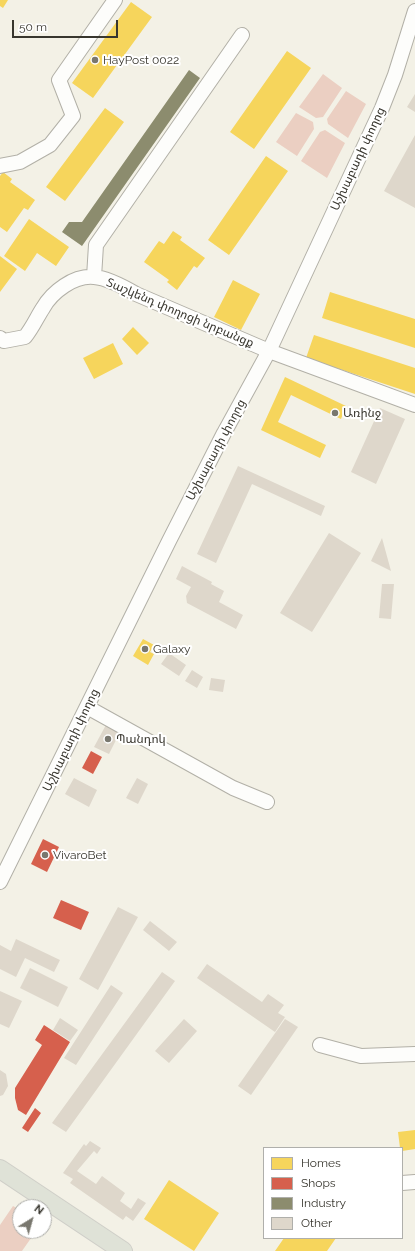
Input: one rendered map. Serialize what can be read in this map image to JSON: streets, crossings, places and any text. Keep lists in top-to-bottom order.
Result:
{
  "streets": {
    "street": ["Աշխաբադի փողոց", "Տաշկենդ փողոցի նրբանցք"]
  },
  "crossings": [
    ["Աշխաբադի փողոց", "Տաշկենդ փողոցի նրբանցք"]
  ],
  "places": [
    "HayPost 0022",
    "Առինջ",
    "Galaxy",
    "Պանդոկ",
    "VivaroBet"
  ],
  "legend": [
    "Homes",
    "Shops",
    "Industry",
    "Other"
  ],
  "scale_bar": "50 m",
  "north": "top right"
}
